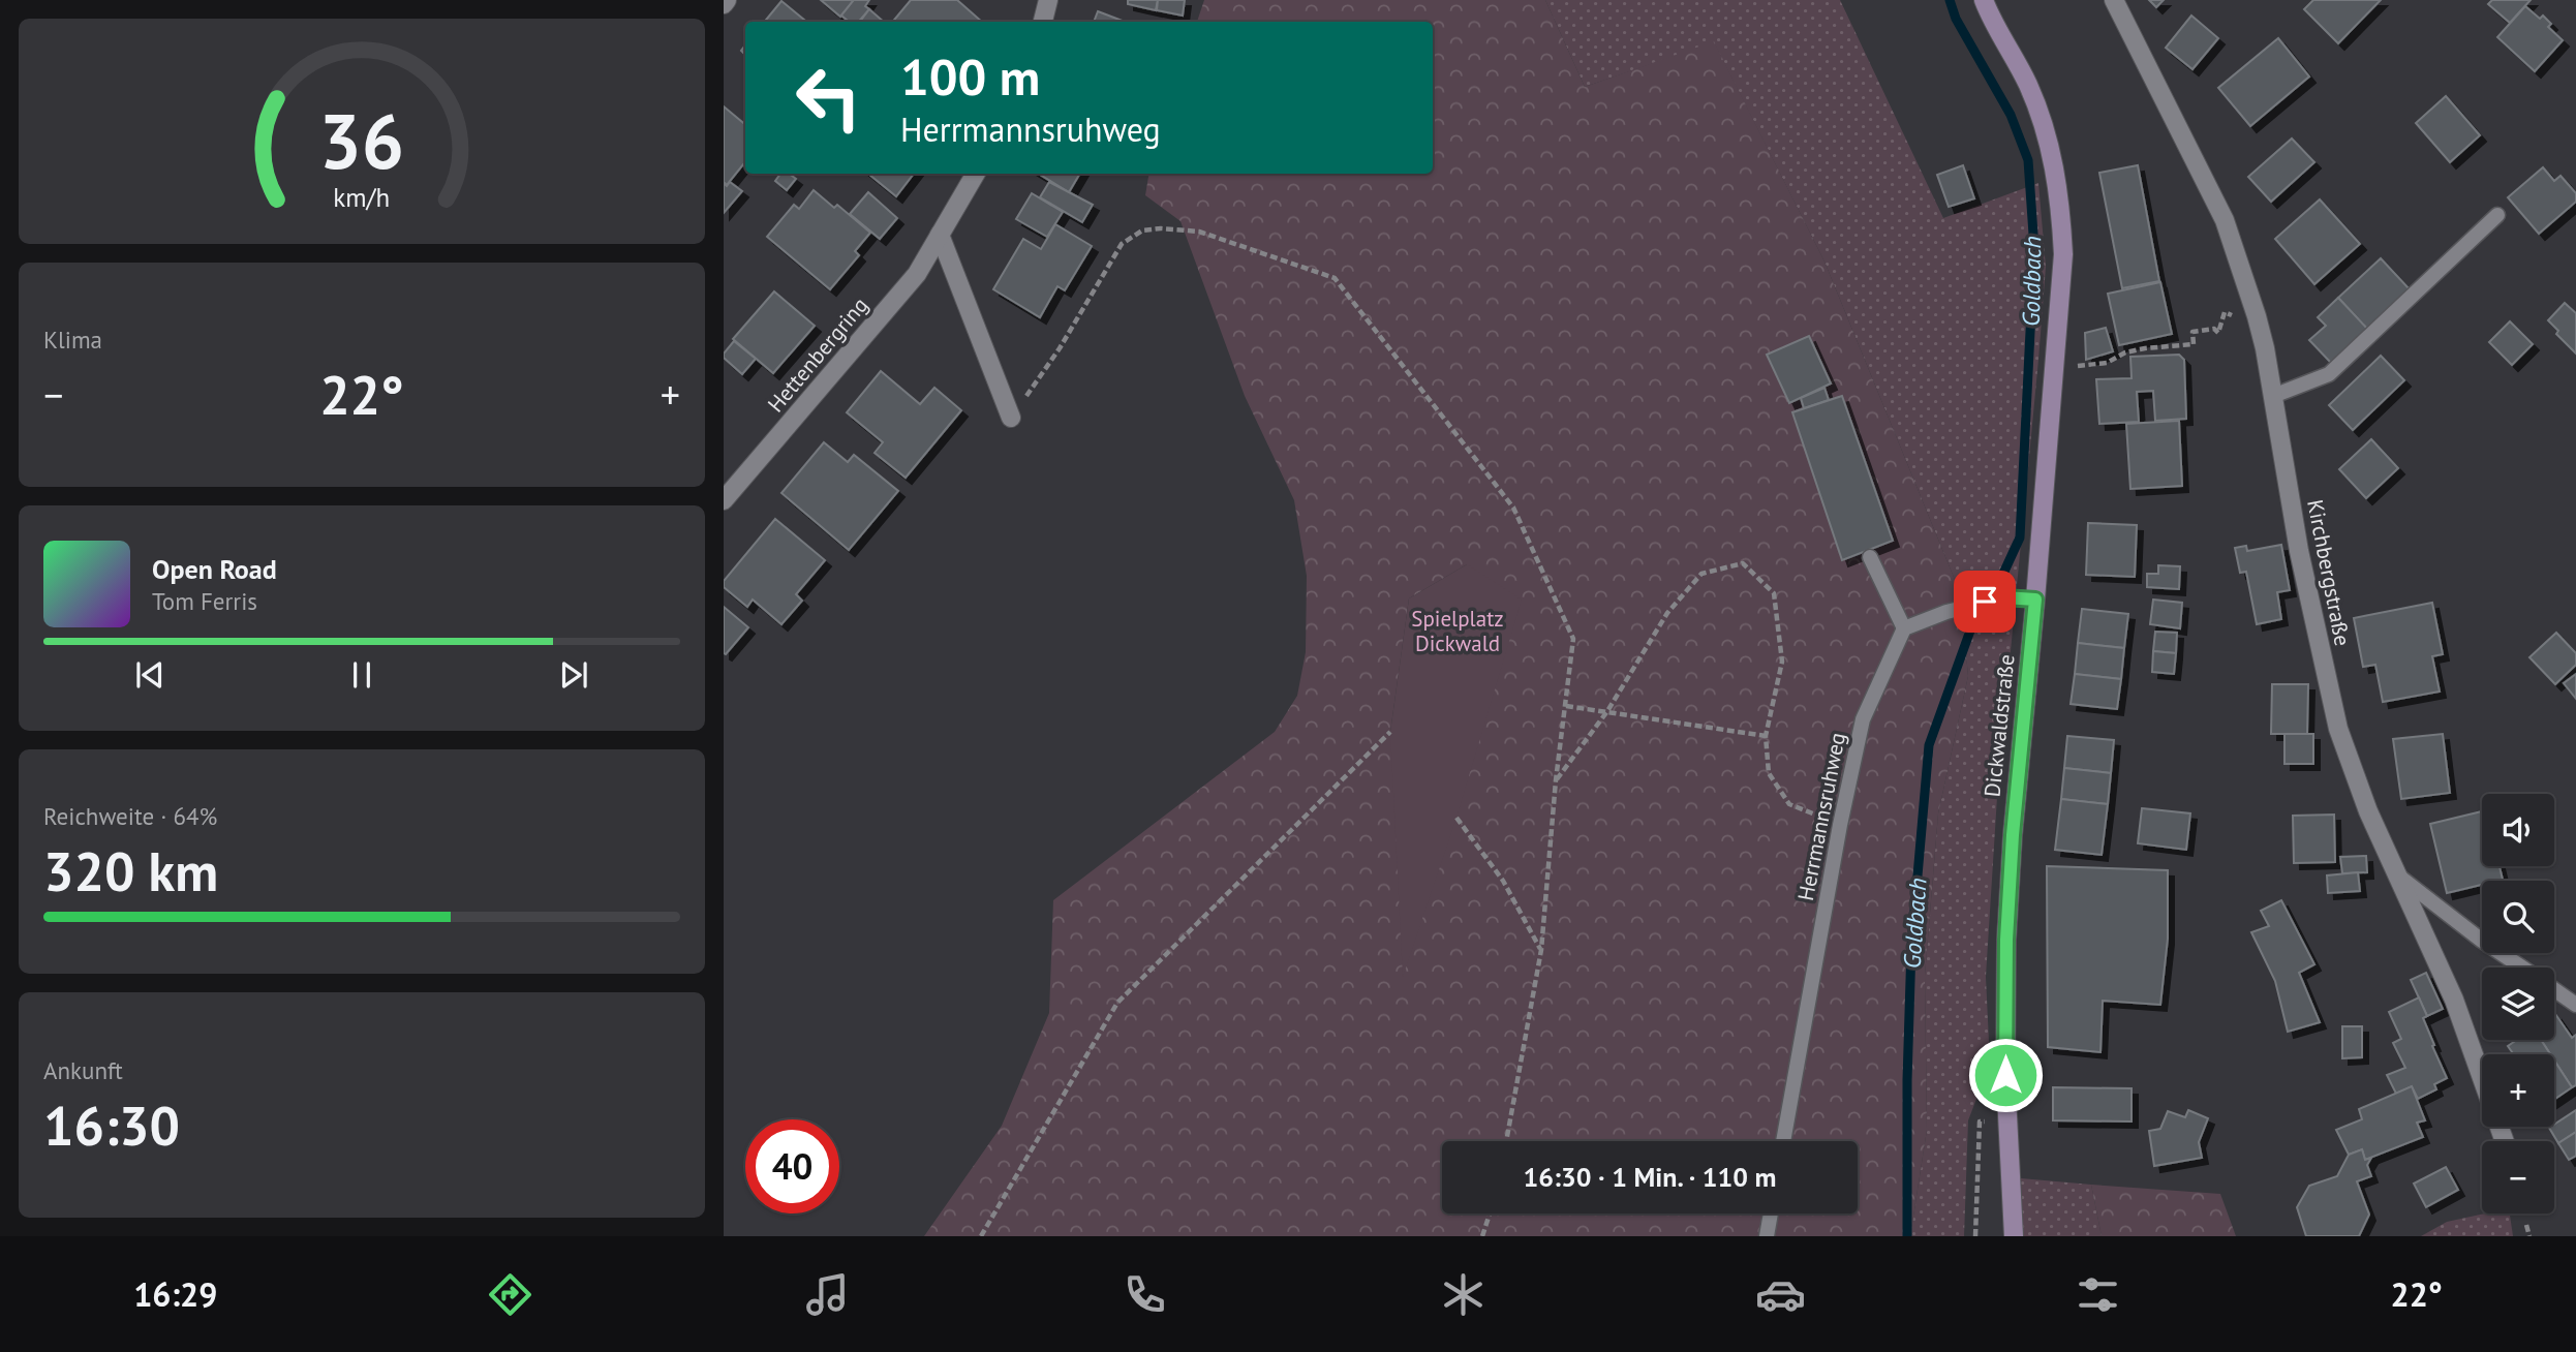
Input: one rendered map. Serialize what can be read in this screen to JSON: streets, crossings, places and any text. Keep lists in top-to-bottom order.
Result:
{
  "streets": {
    "street": ["Hettenbergring", "Kirchbergstraße", "Dickwaldstraße"],
    "lane": ["Herrmannsruhweg"]
  },
  "water": ["Goldbach"],
  "parks": ["Spielplatz Dickwald"],
  "page": {
    "turn": ["100 m", "Herrmannsruhweg"],
    "tile": [
      "Klima",
      ["Reichweite · 64%", "320 km"],
      ["Ankunft", "16:30"]
    ],
    "heat": ["−", "22°", "+"],
    "song": ["Open Road", "Tom Ferris"],
    "map_buttons": ["+", "−"],
    "limit": "40",
    "trip": "16:30 · 1 Min. · 110 m",
    "tabs": ["16:29", "22°"],
    "gauge": ["36", "km/h"]
  }
}
